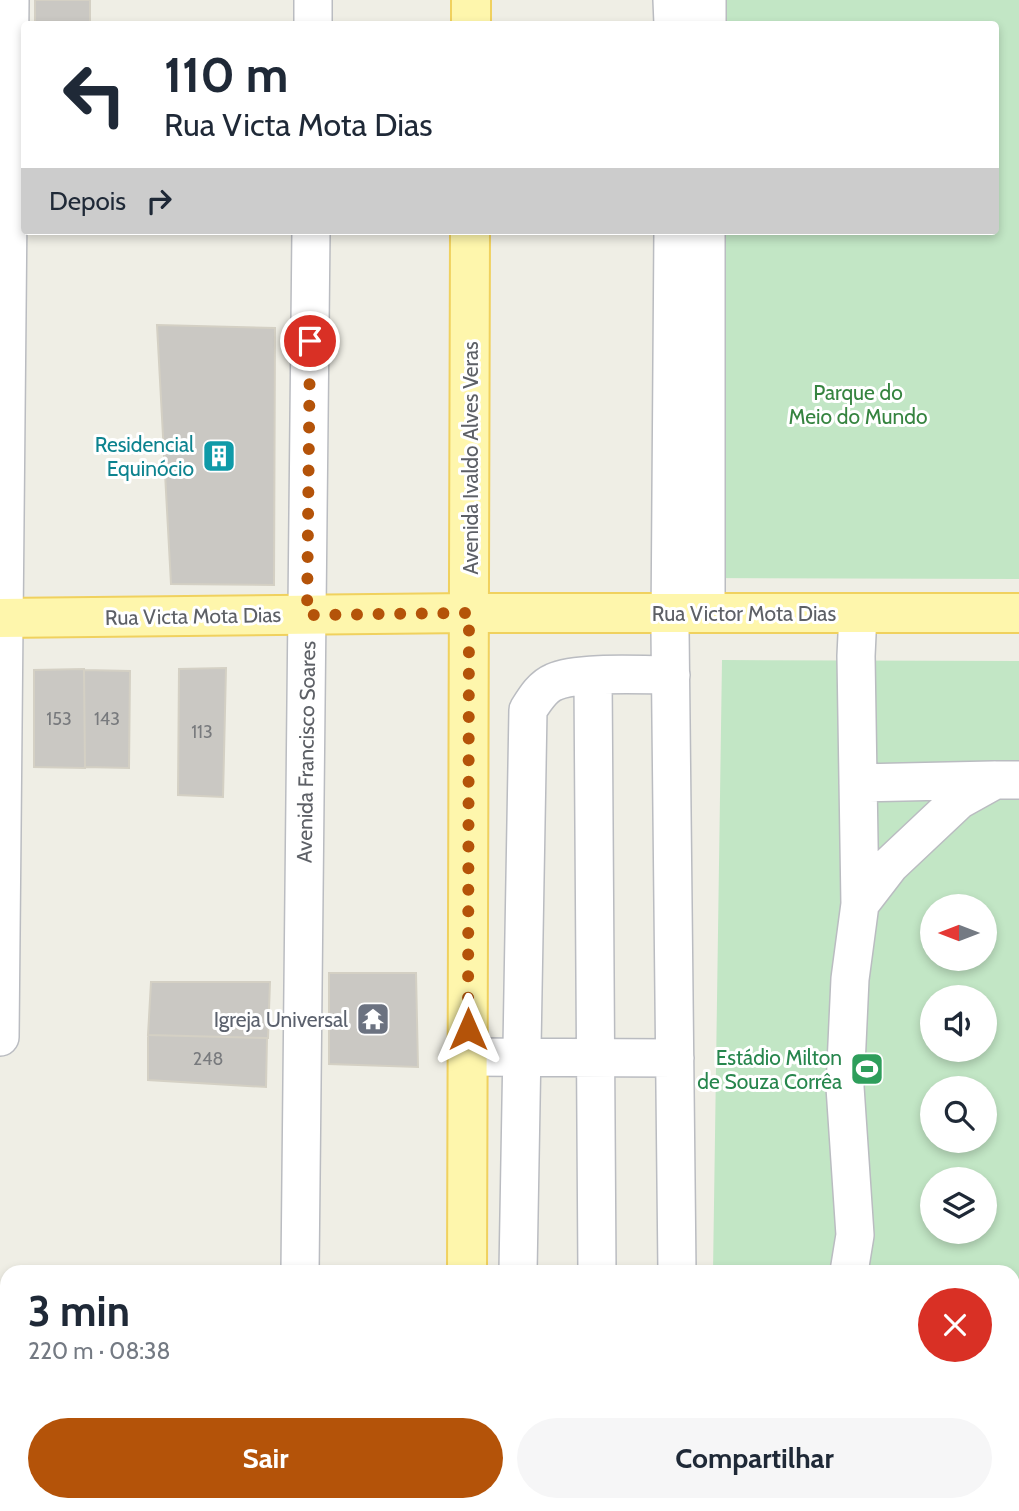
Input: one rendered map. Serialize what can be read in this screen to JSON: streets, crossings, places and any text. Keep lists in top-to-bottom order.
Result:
{
  "streets": {
    "main road": ["Avenida Ivaldo Alves Veras", "Rua Victor Mota Dias", "Rua Victa Mota Dias"],
    "street": ["Avenida Francisco Soares"]
  },
  "crossings": [
    ["Avenida Ivaldo Alves Veras", "Rua Victor Mota Dias"],
    ["Avenida Ivaldo Alves Veras", "Rua Victa Mota Dias"],
    ["Rua Victor Mota Dias", "Rua Victa Mota Dias"],
    ["Rua Victa Mota Dias", "Avenida Francisco Soares"]
  ],
  "parks": ["Parque do Meio do Mundo"],
  "places": {
    "building": ["Residencial Equinócio"],
    "temple": ["Igreja Universal"],
    "sports": ["Estádio Milton de Souza Corrêa"]
  },
  "house_numbers": [
    "153",
    "143",
    "113",
    "248"
  ],
  "north": "left",
  "page": {
    "turn": ["110 m", "Rua Victa Mota Dias"],
    "then": "Depois",
    "heading": ["3 min", "220 m · 08:38"],
    "buttons": ["Sair", "Compartilhar"]
  }
}
